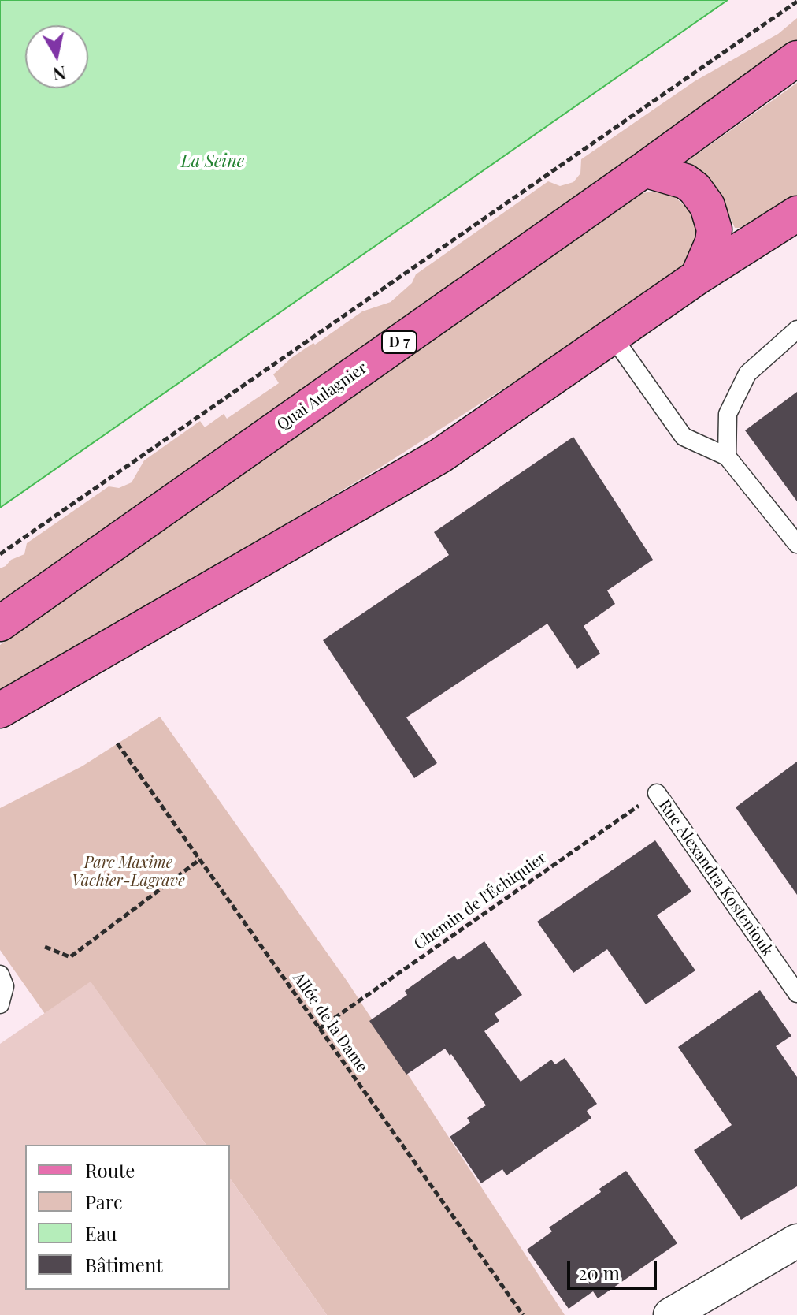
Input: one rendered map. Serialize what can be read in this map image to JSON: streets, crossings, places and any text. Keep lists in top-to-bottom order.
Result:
{
  "streets": {
    "main road": ["D 7", "Quai Aulagnier"],
    "lane": ["Rue Alexandra Kosteniouk"],
    "path": ["Chemin de l'Échiquier", "Allée de la Dame"]
  },
  "crossings": [
    ["Rue Alexandra Kosteniouk", "Chemin de l'Échiquier"],
    ["Chemin de l'Échiquier", "Allée de la Dame"]
  ],
  "water": ["La Seine"],
  "parks": ["Parc Maxime Vachier-Lagrave"],
  "legend": [
    "Route",
    "Parc",
    "Eau",
    "Bâtiment"
  ],
  "scale_bar": "20 m",
  "north": "bottom"
}
